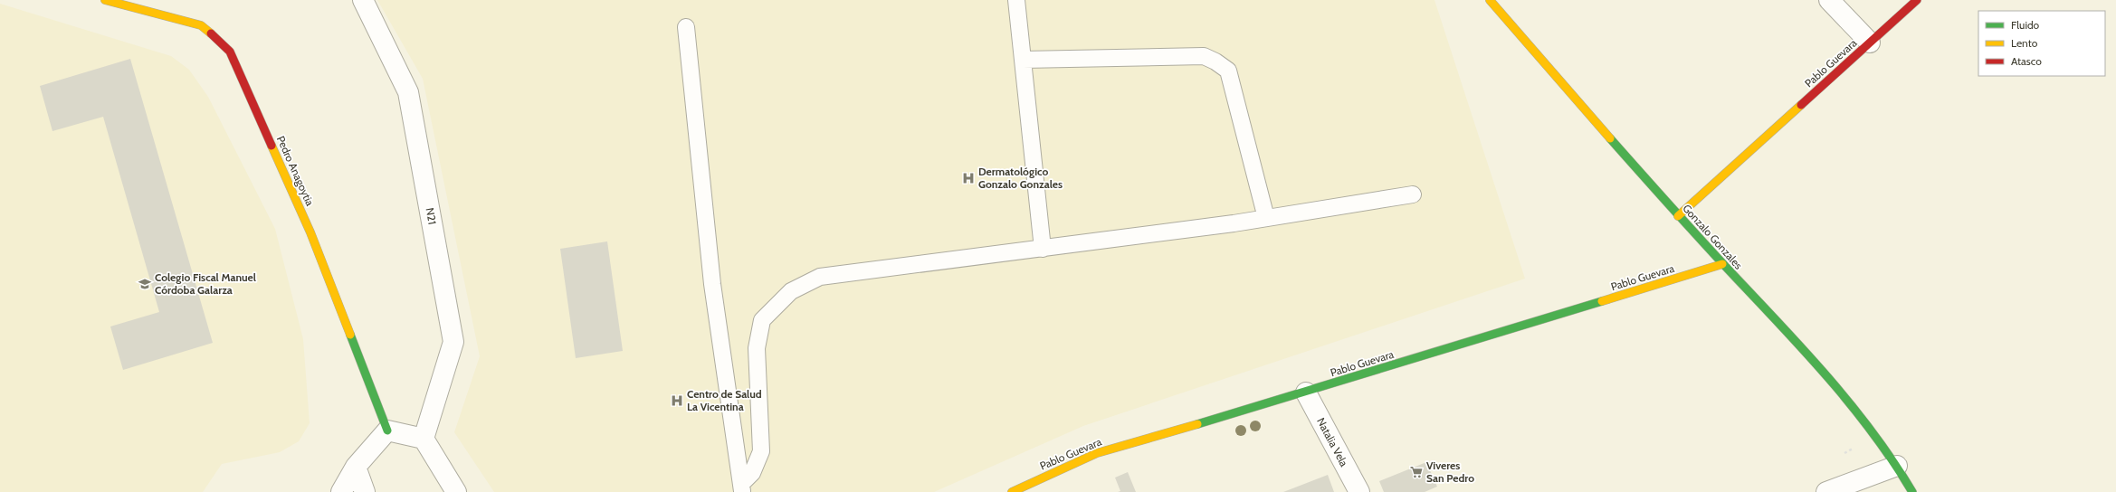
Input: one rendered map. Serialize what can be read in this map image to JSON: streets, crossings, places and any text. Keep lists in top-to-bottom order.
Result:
{
  "streets": {
    "street": [
      "Pablo Guevara",
      "Pedro Anagoytia",
      "N21",
      "Gonzalo Gonzales",
      "Natalia Vela"
    ]
  },
  "crossings": [
    ["Pablo Guevara", "Gonzalo Gonzales"],
    ["Pablo Guevara", "Natalia Vela"]
  ],
  "places": {
    "hospital": ["Dermatológico Gonzalo Gonzales", "Centro de Salud La Vicentina"],
    "school or university": ["Colegio Fiscal Manuel Córdoba Galarza"],
    "supermarket": ["Viveres San Pedro"]
  },
  "legend": ["Fluido", "Lento", "Atasco"]
}
